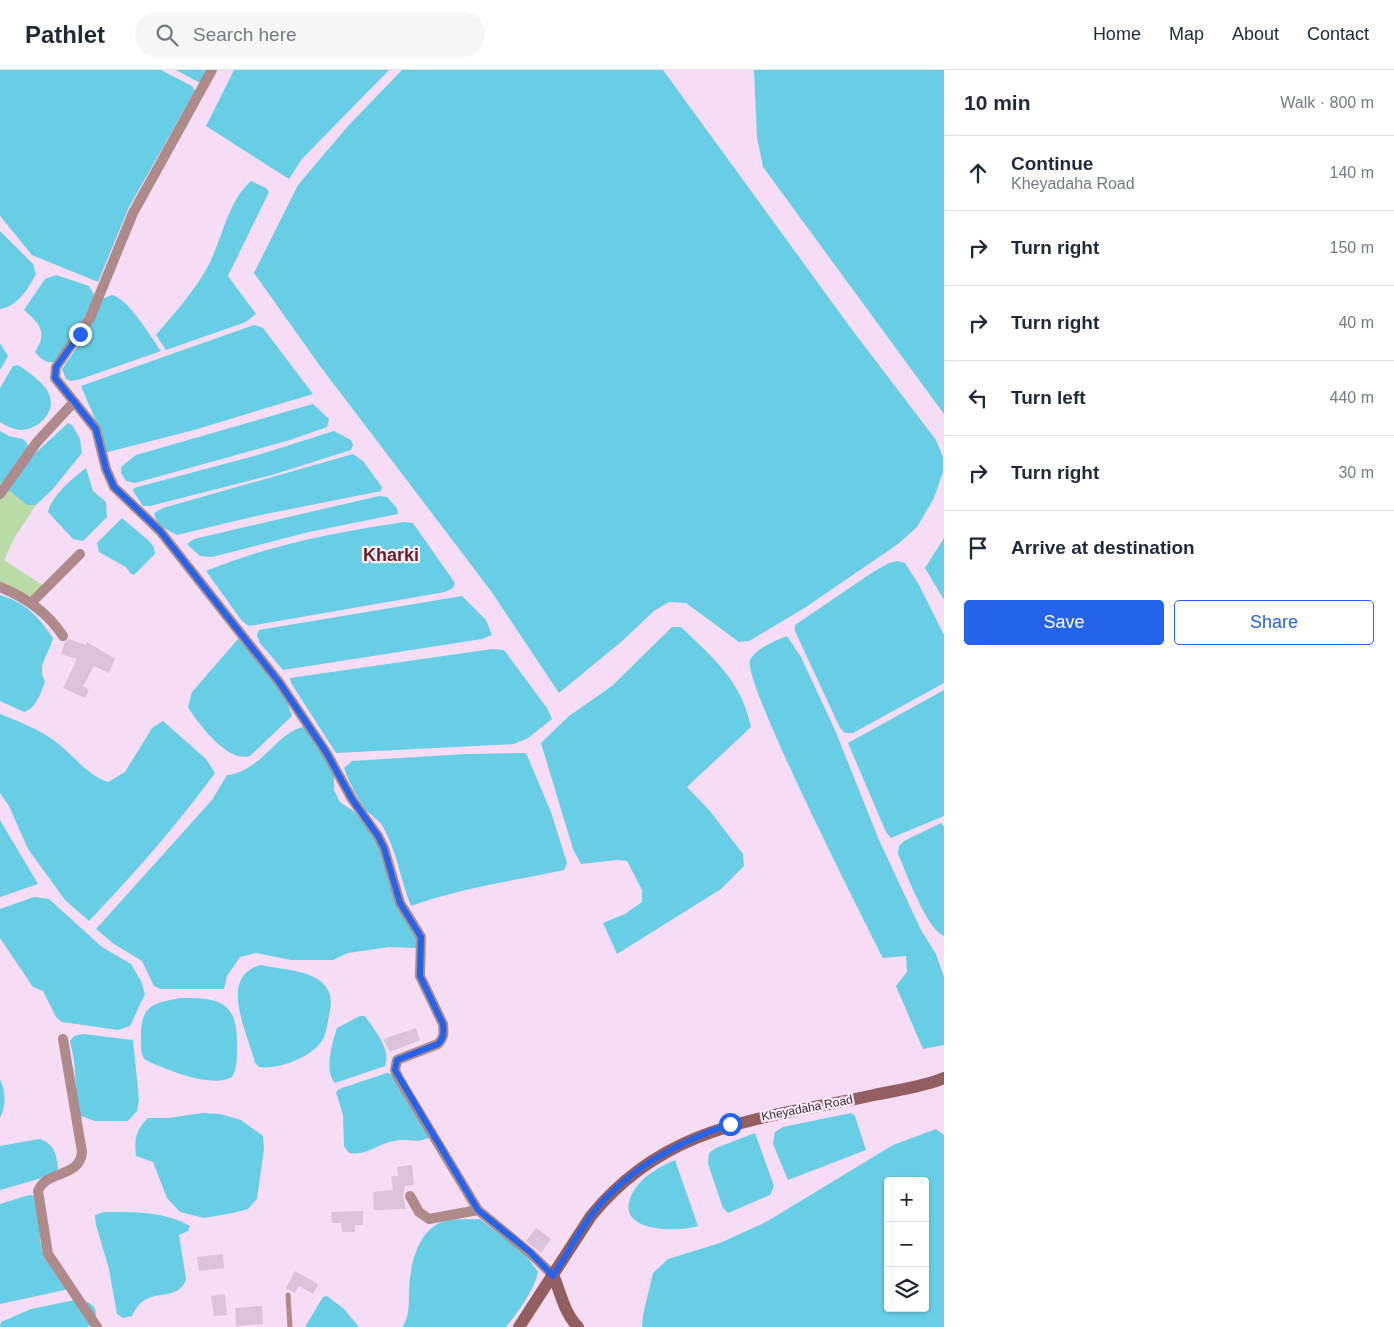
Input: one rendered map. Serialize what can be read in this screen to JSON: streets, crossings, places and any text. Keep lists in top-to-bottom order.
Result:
{
  "streets": {
    "main road": ["Kheyadaha Road"]
  },
  "districts": ["Kharki"],
  "page": {
    "header": "Pathlet",
    "search": "Search here",
    "nav": [
      "Home",
      "Map",
      "About",
      "Contact"
    ],
    "heading": ["10 min", "Walk · 800 m"],
    "list": [
      ["Continue", "Kheyadaha Road", "140 m"],
      ["Turn right", "150 m"],
      ["Turn right", "40 m"],
      ["Turn left", "440 m"],
      ["Turn right", "30 m"],
      "Arrive at destination"
    ],
    "buttons": ["Save", "Share"],
    "map_buttons": ["+", "−"]
  }
}
